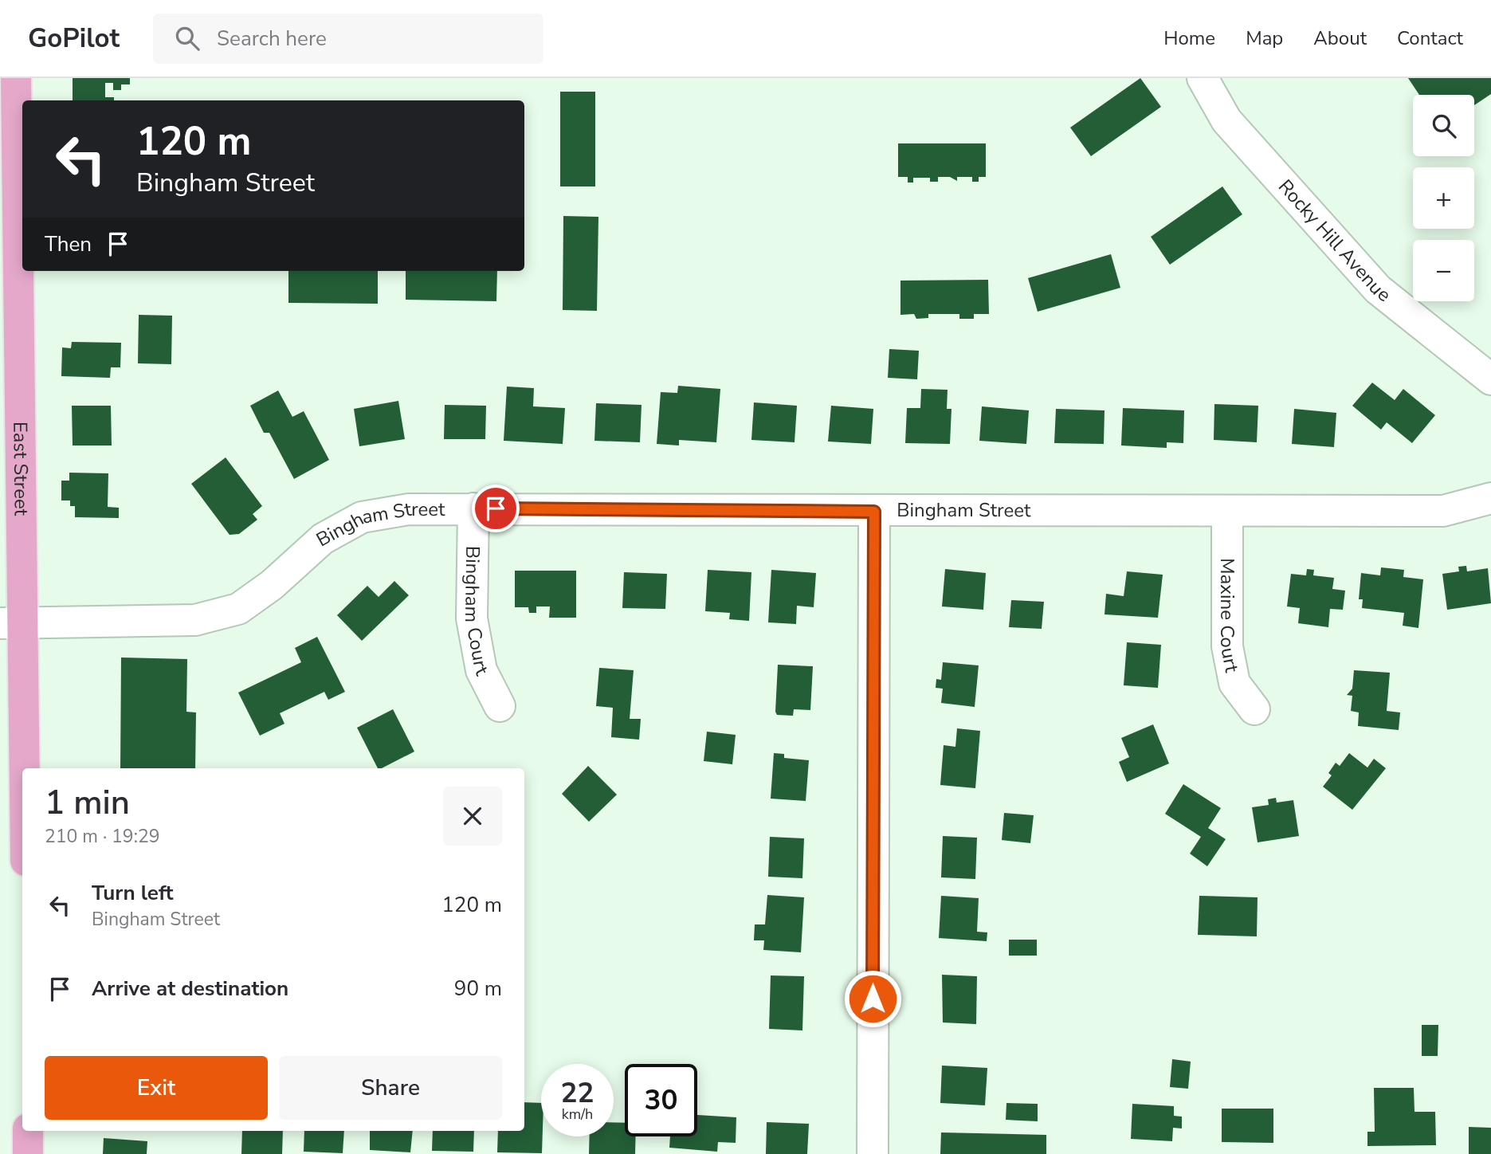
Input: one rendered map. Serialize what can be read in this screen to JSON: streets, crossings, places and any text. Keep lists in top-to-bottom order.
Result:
{
  "streets": {
    "main road": ["East Street"],
    "street": [
      "Rocky Hill Avenue",
      "Bingham Street",
      "Bingham Court",
      "Maxine Court"
    ]
  },
  "crossings": [
    ["East Street", "Bingham Street"],
    ["Bingham Street", "Bingham Court"],
    ["Bingham Street", "Maxine Court"]
  ],
  "page": {
    "header": "GoPilot",
    "search": "Search here",
    "nav": [
      "Home",
      "Map",
      "About",
      "Contact"
    ],
    "map_buttons": ["+", "−"],
    "turn": ["120 m", "Bingham Street"],
    "then": "Then",
    "heading": ["1 min", "210 m · 19:29"],
    "list": [
      {
        "name": "Turn left",
        "note": "Bingham Street",
        "value": "120 m"
      },
      {
        "name": "Arrive at destination",
        "value": "90 m"
      }
    ],
    "buttons": ["Exit", "Share"],
    "speed": "22 km/h",
    "limit": "30"
  }
}
